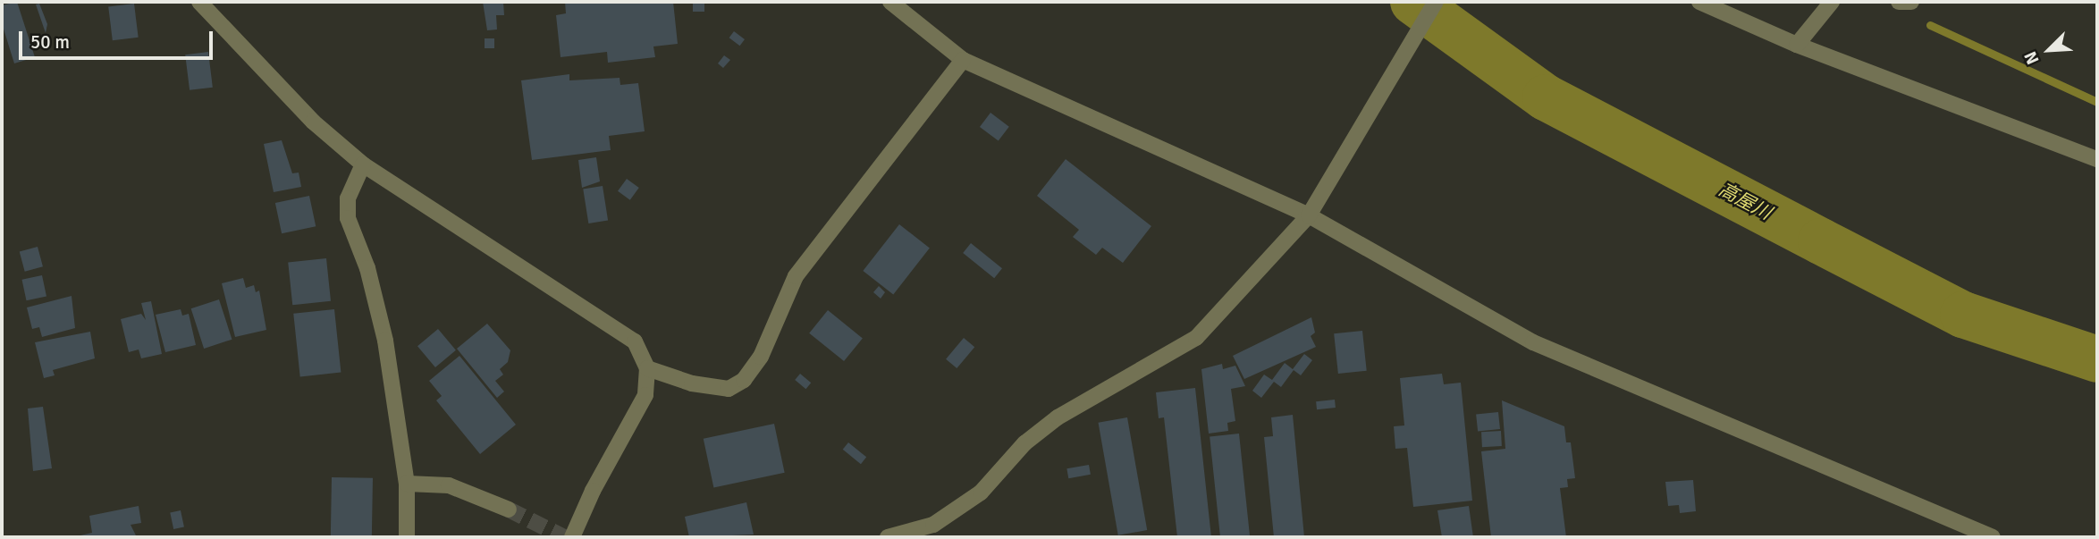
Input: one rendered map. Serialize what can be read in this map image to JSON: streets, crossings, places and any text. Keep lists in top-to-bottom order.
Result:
{
  "water": ["高屋川"],
  "scale_bar": "50 m",
  "north": "bottom left"
}
